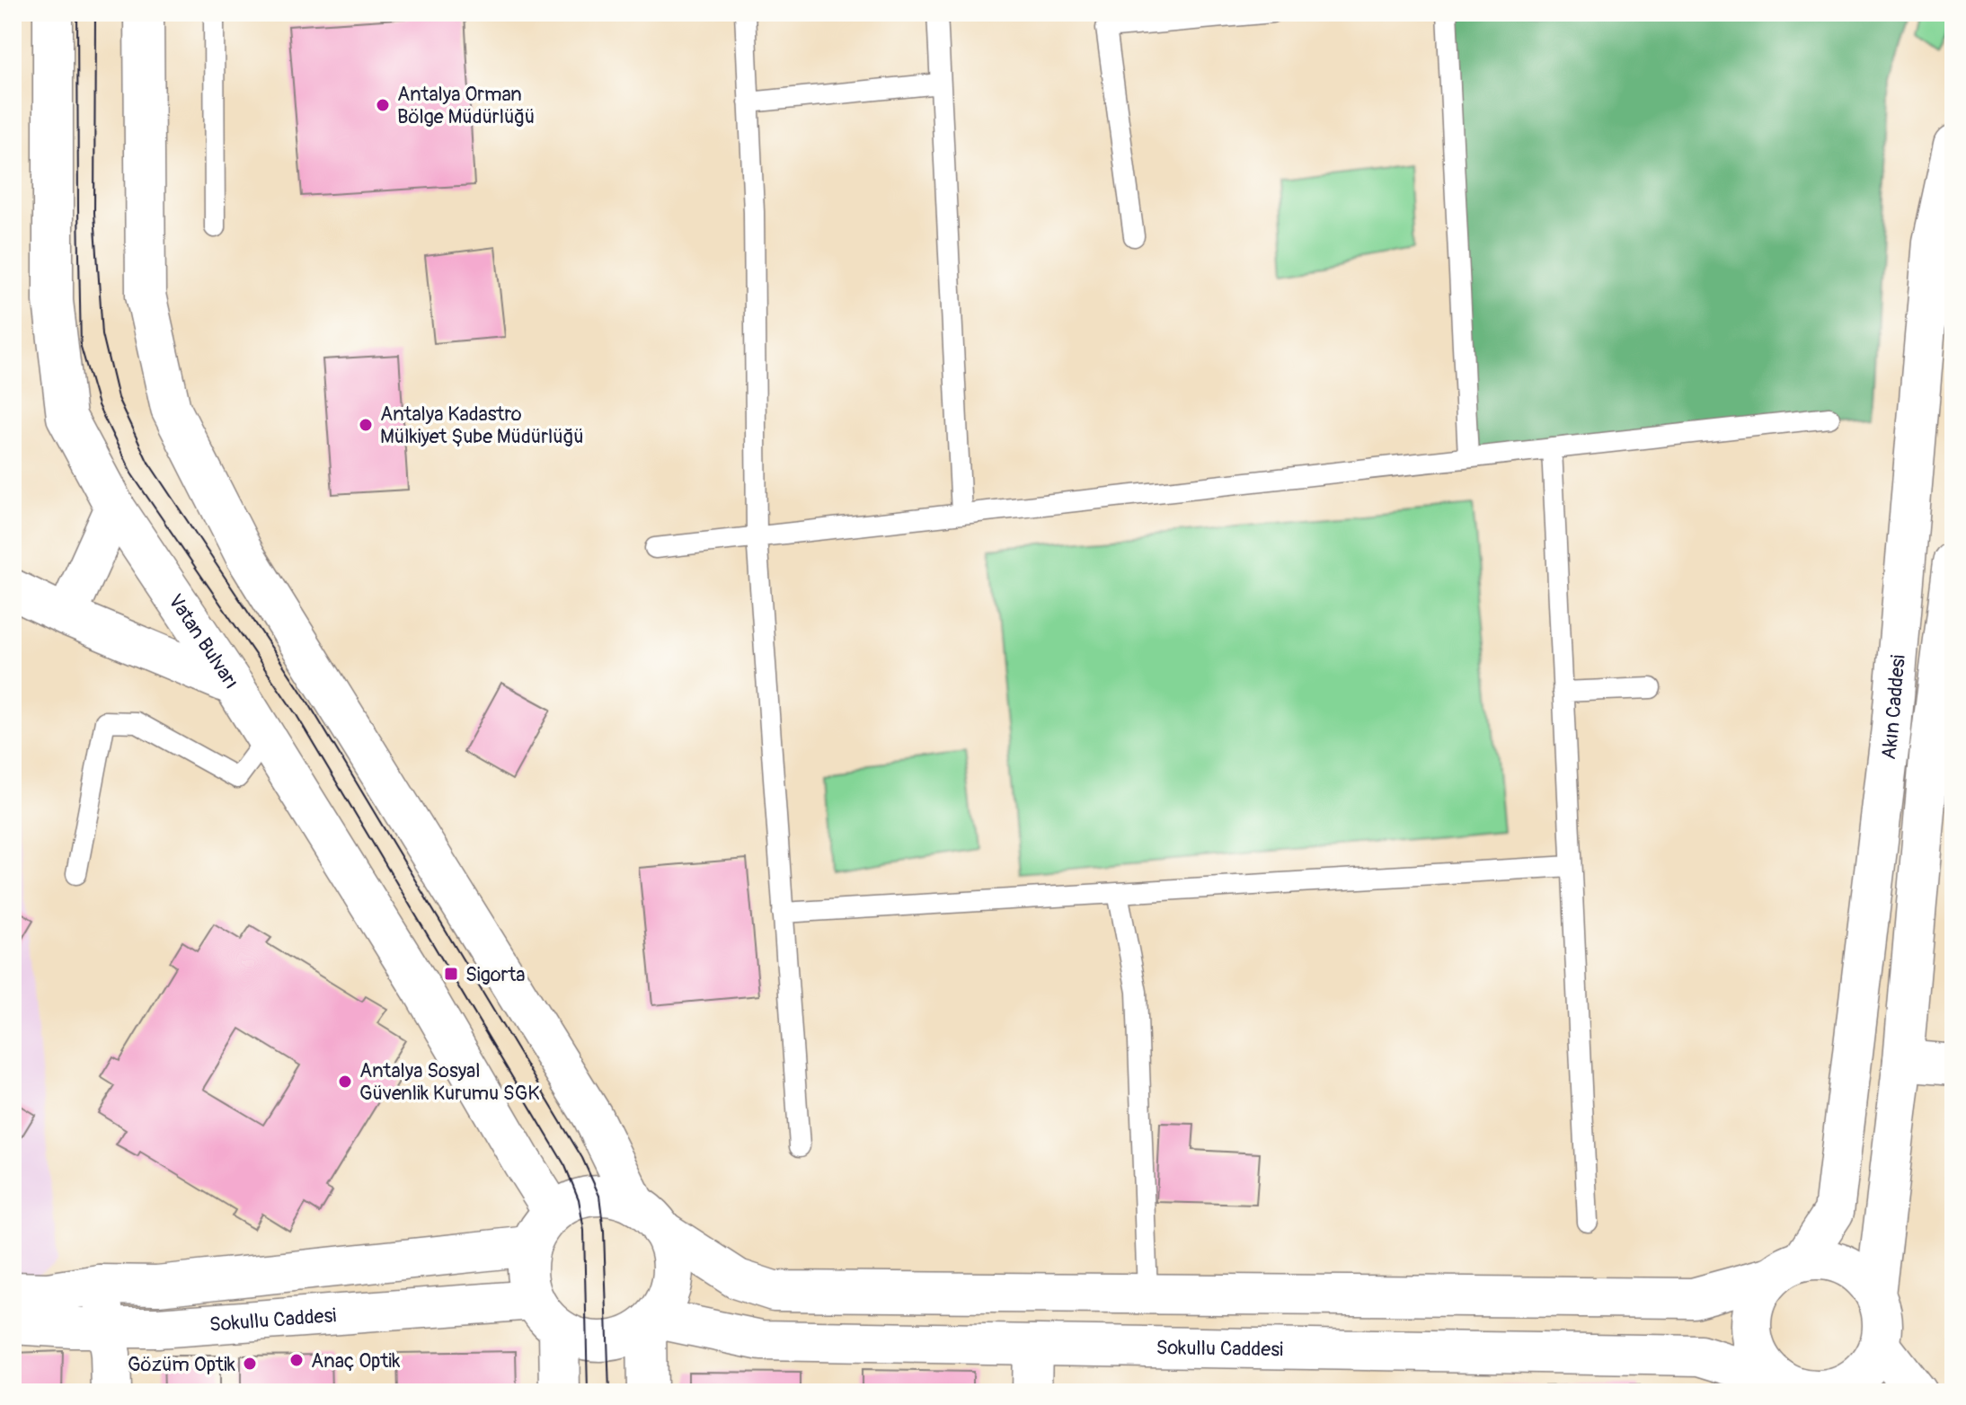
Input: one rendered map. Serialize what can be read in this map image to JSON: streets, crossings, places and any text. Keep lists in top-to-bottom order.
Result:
{
  "streets": {
    "main road": ["Vatan Bulvarı", "Akın Caddesi", "Sokullu Caddesi"]
  },
  "crossings": [
    ["Vatan Bulvarı", "Sokullu Caddesi"],
    ["Akın Caddesi", "Sokullu Caddesi"]
  ],
  "places": {
    "other": [
      "Antalya Orman Bölge Müdürlüğü",
      "Antalya Kadastro Mülkiyet Şube Müdürlüğü",
      "Antalya Sosyal Güvenlik Kurumu SGK",
      "Anaç Optik",
      "Gözüm Optik"
    ],
    "transit": ["Sigorta"]
  }
}
